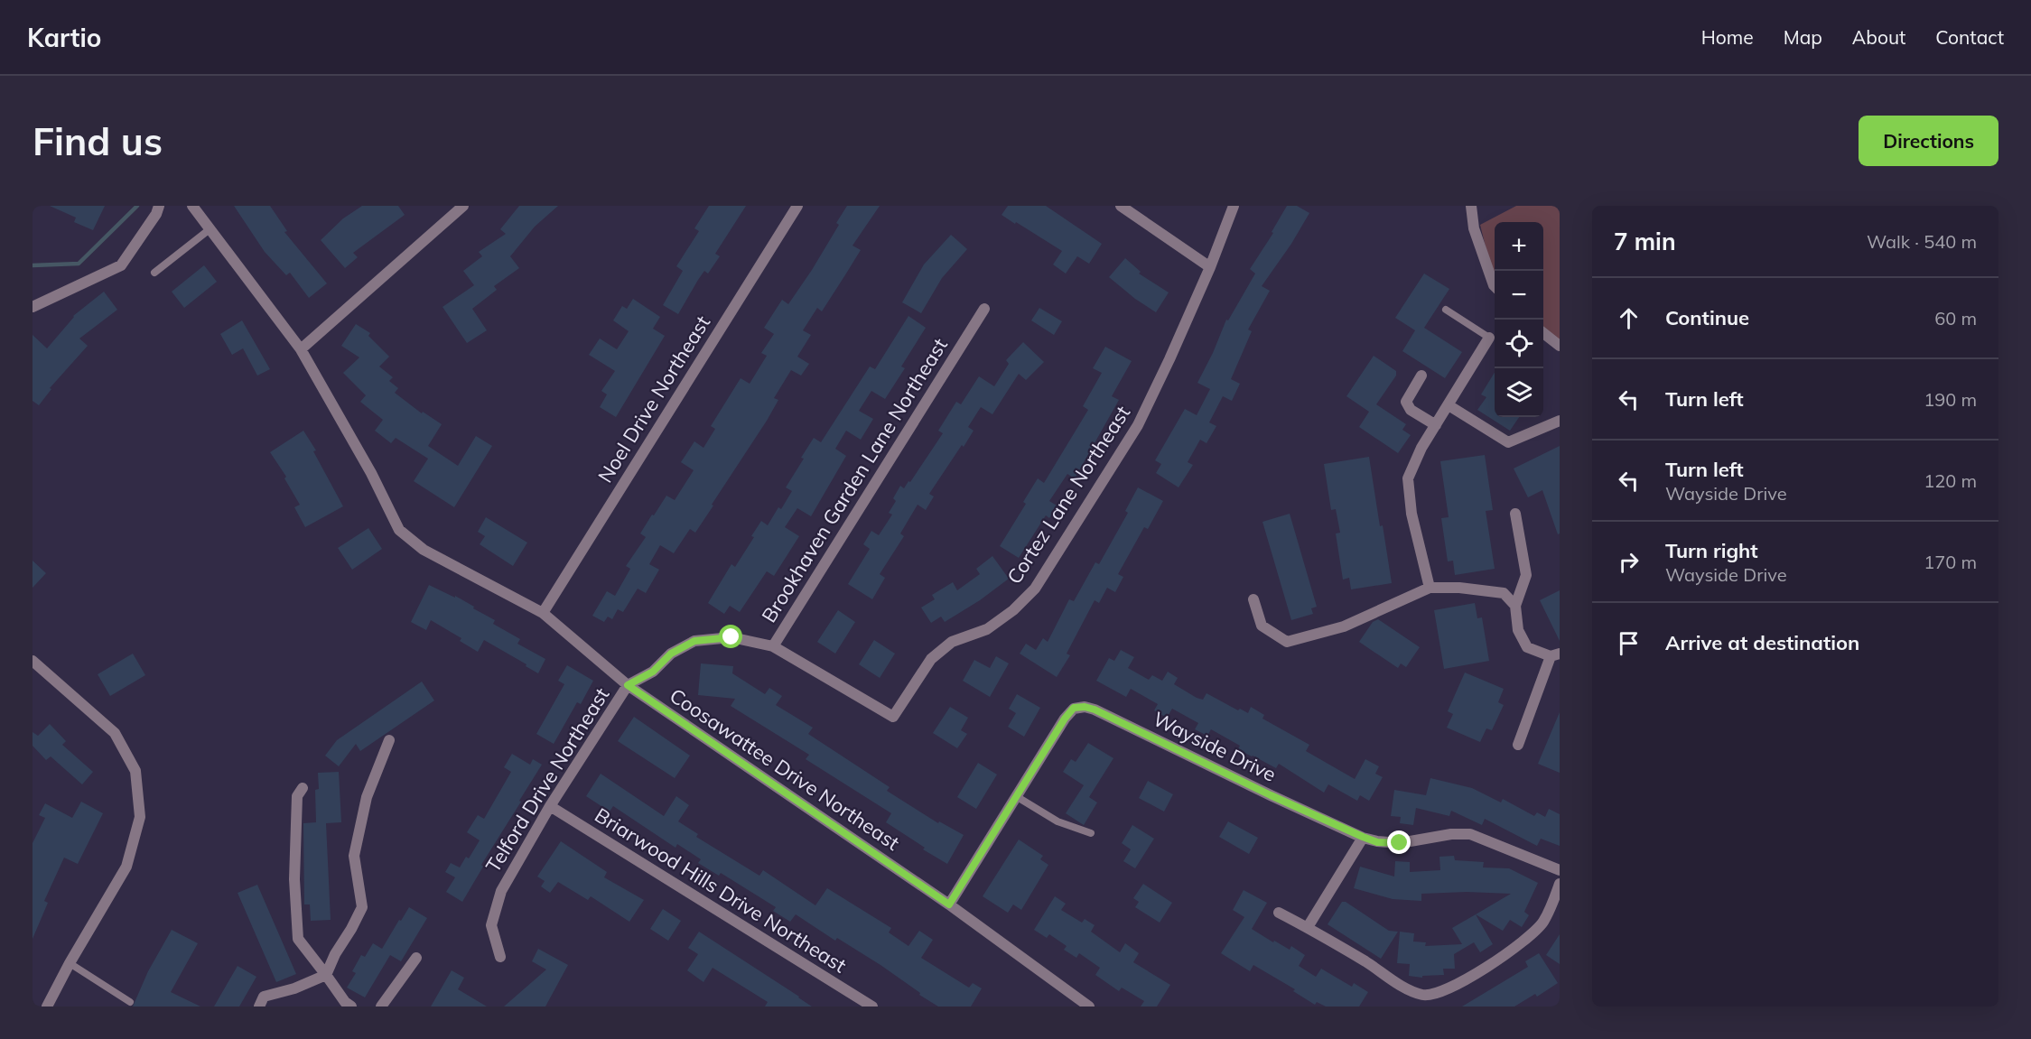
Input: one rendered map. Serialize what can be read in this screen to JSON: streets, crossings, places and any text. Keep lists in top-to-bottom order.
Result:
{
  "streets": {
    "street": [
      "Noel Drive Northeast",
      "Brookhaven Garden Lane Northeast",
      "Cortez Lane Northeast",
      "Wayside Drive",
      "Coosawattee Drive Northeast",
      "Telford Drive Northeast",
      "Briarwood Hills Drive Northeast"
    ]
  },
  "crossings": [
    ["Noel Drive Northeast", "Coosawattee Drive Northeast"],
    ["Brookhaven Garden Lane Northeast", "Cortez Lane Northeast"],
    ["Brookhaven Garden Lane Northeast", "Coosawattee Drive Northeast"],
    ["Brookhaven Garden Lane Northeast", "Telford Drive Northeast"],
    ["Wayside Drive", "Coosawattee Drive Northeast"],
    ["Coosawattee Drive Northeast", "Telford Drive Northeast"],
    ["Telford Drive Northeast", "Briarwood Hills Drive Northeast"]
  ],
  "page": {
    "header": "Kartio",
    "nav": [
      "Home",
      "Map",
      "About",
      "Contact"
    ],
    "buttons": "Directions",
    "title": "Find us",
    "heading": ["7 min", "Walk · 540 m"],
    "map_buttons": ["+", "−"],
    "list": [
      ["Continue", "60 m"],
      ["Turn left", "190 m"],
      ["Turn left", "Wayside Drive", "120 m"],
      ["Turn right", "Wayside Drive", "170 m"],
      "Arrive at destination"
    ]
  }
}
